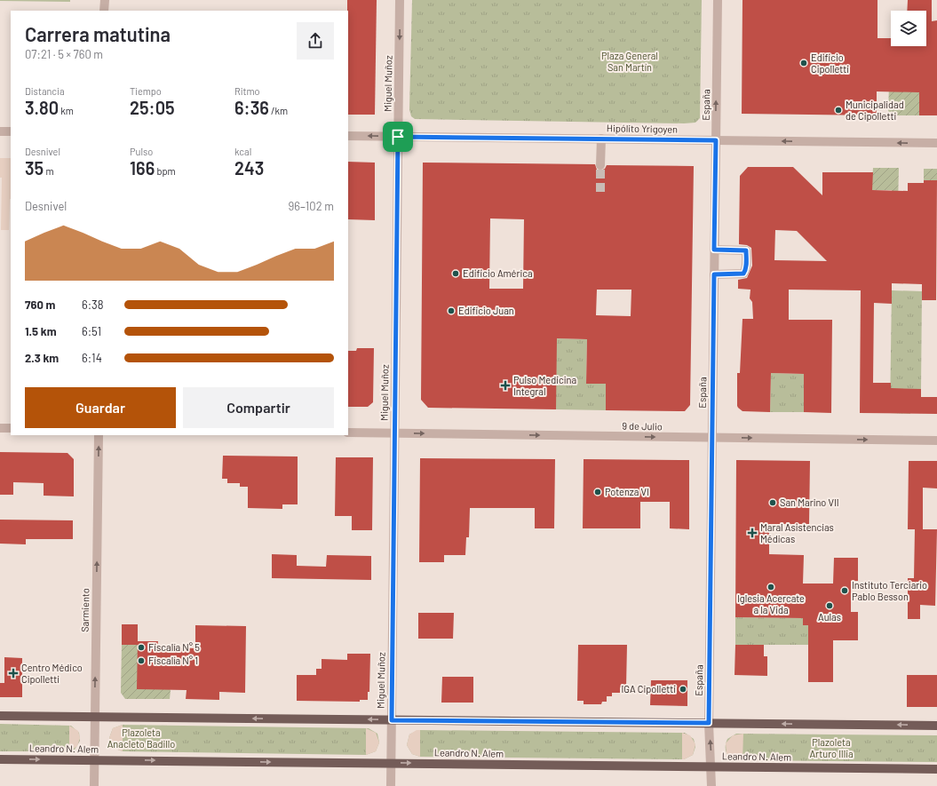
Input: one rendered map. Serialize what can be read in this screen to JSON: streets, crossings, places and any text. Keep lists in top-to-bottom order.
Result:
{
  "streets": {
    "main road": ["Leandro N. Alem"],
    "street": [
      "Miguel Muñoz",
      "España",
      "Hipólito Yrigoyen",
      "9 de Julio",
      "Sarmiento"
    ]
  },
  "crossings": [
    ["Miguel Muñoz", "Hipólito Yrigoyen"],
    ["Miguel Muñoz", "9 de Julio"],
    ["Miguel Muñoz", "Leandro N. Alem"],
    ["España", "Hipólito Yrigoyen"],
    ["España", "9 de Julio"],
    ["España", "Leandro N. Alem"],
    ["Sarmiento", "Leandro N. Alem"]
  ],
  "one_way": ["Hipólito Yrigoyen", "9 de Julio", "Sarmiento"],
  "parks": ["Plaza General San Martín", "Plazoleta Anacleto Badillo", "Plazoleta Arturo Illia"],
  "places": {
    "other": [
      "Edificio Cipolletti",
      "Municipalidad de Cipolletti",
      "Edificio América",
      "Edificio Juan",
      "Potenza VI",
      "San Marino VII",
      "Iglesia Acercate a la Vida",
      "Instituto Terciario Pablo Besson",
      "Aulas",
      "Fiscalía N° 5",
      "Fiscalía N° 1",
      "IGA Cipolletti"
    ],
    "health": ["Pulso Medicina Integral", "Maral Asistencias Médicas", "Centro Médico Cipolletti"]
  },
  "page": {
    "heading": ["Carrera matutina", "07:21 · 5 × 760 m"],
    "stats": [
      ["Distancia", "3.80 km"],
      ["Tiempo", "25:05"],
      ["Ritmo", "6:36 /km"],
      ["Desnivel", "35 m"],
      ["Pulso", "166 bpm"],
      ["kcal", "243"]
    ],
    "chart": ["Desnivel", "96–102 m"],
    "list": [
      {
        "name": "760 m",
        "note": "6:38"
      },
      {
        "name": "1.5 km",
        "note": "6:51"
      },
      {
        "name": "2.3 km",
        "note": "6:14"
      }
    ],
    "buttons": ["Guardar", "Compartir"]
  }
}
